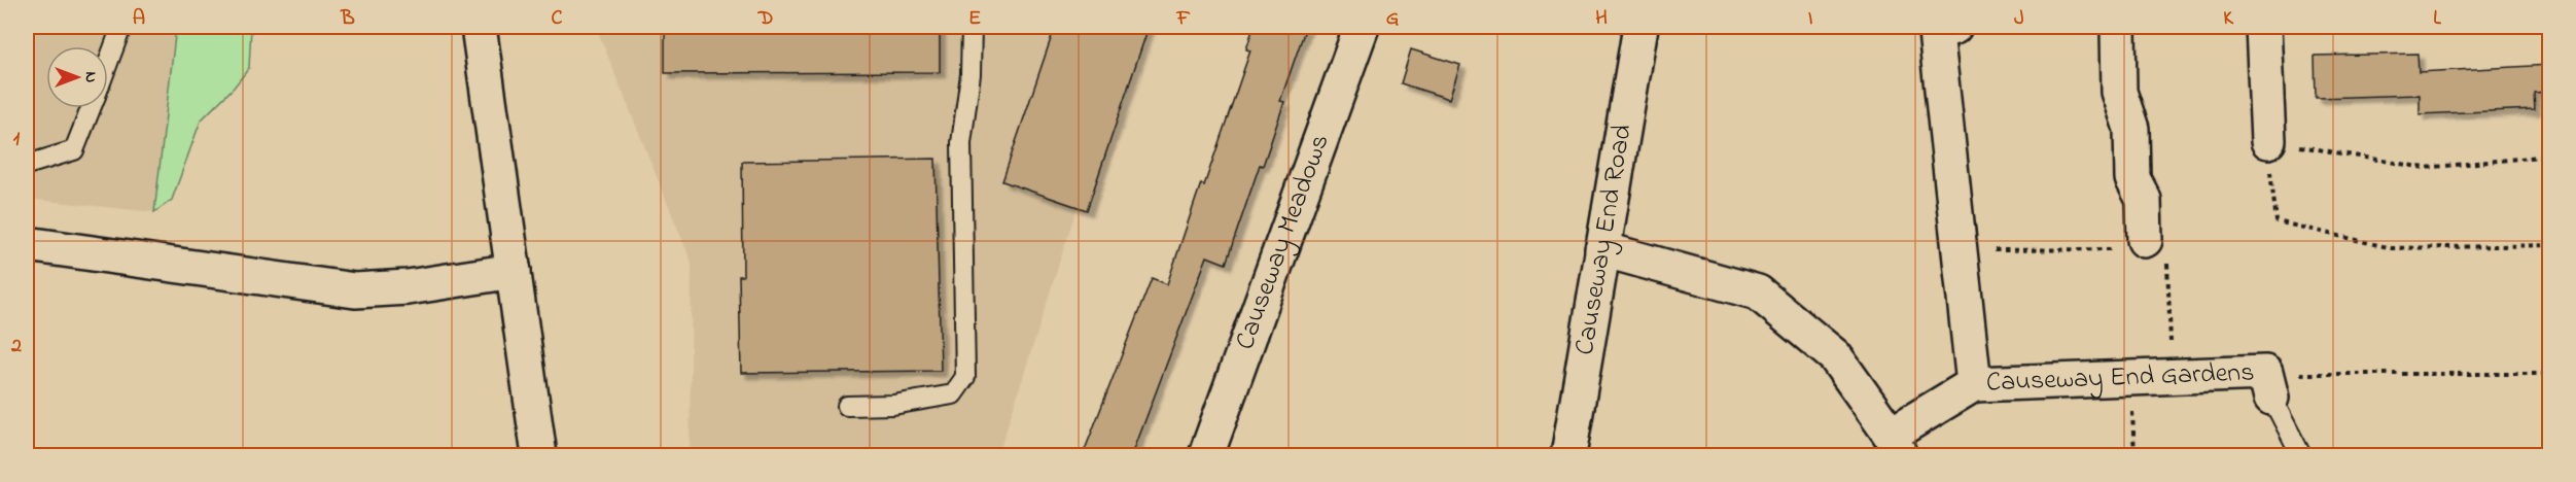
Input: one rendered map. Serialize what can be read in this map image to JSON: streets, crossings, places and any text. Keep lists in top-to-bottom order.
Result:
{
  "streets": {
    "street": ["Causeway Meadows", "Causeway End Road", "Causeway End Gardens"]
  },
  "north": "right",
  "grid": {
    "columns": [
      "A",
      "B",
      "C",
      "D",
      "E",
      "F",
      "G",
      "H",
      "I",
      "J",
      "K",
      "L"
    ],
    "rows": ["1", "2"]
  }
}
